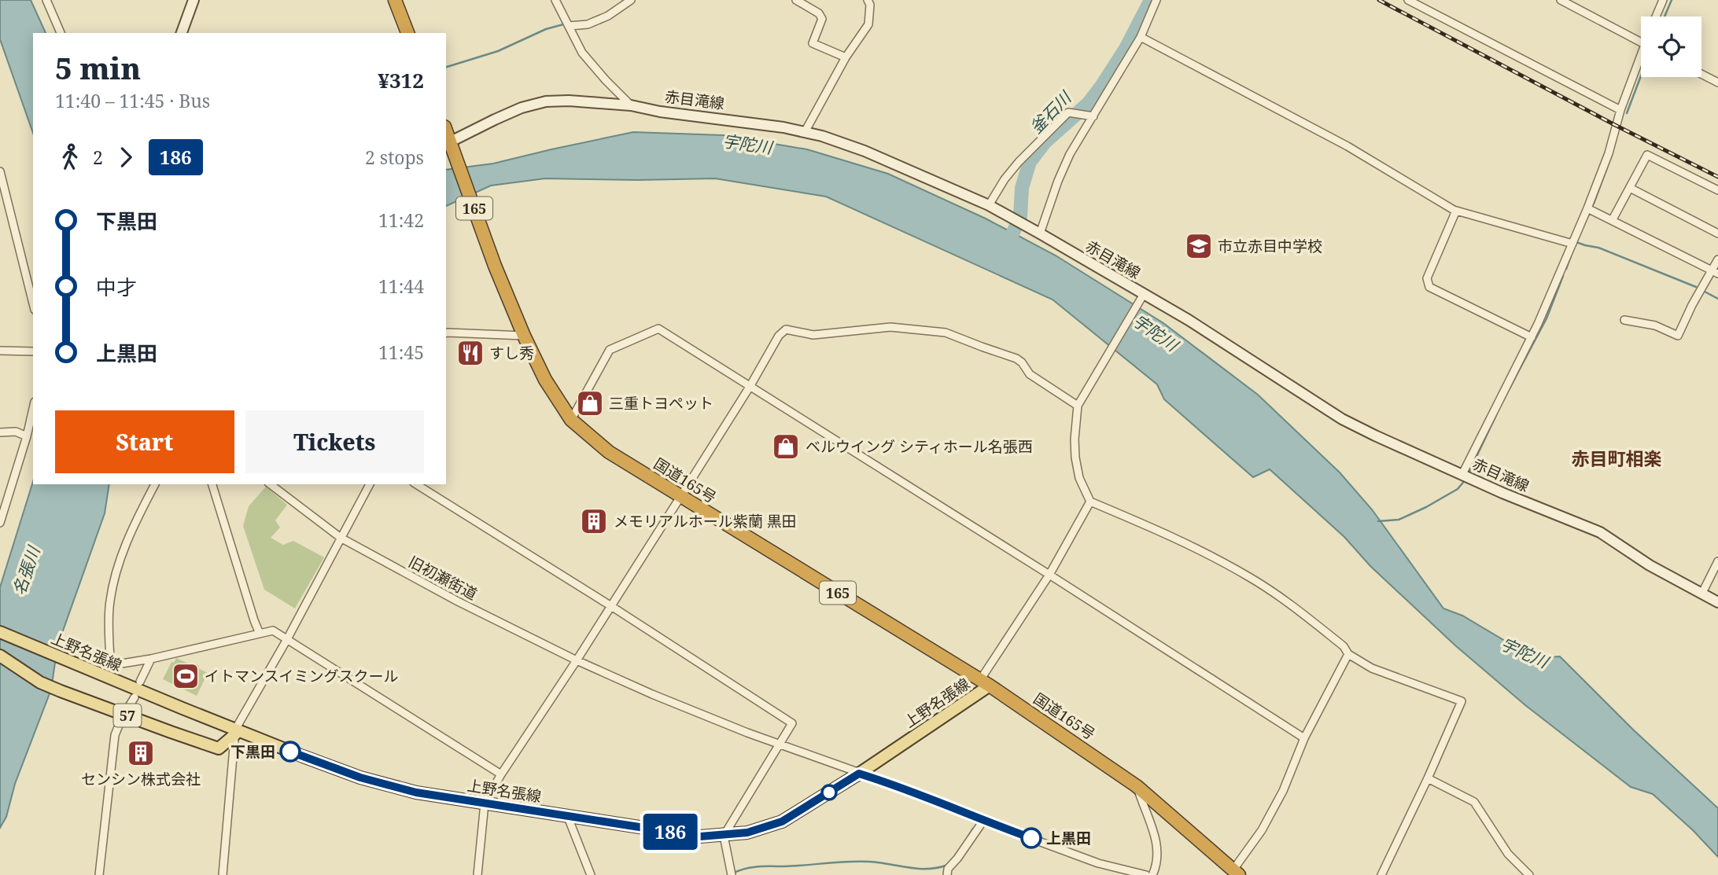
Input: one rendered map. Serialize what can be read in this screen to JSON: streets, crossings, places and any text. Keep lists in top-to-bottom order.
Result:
{
  "streets": {
    "highway": ["165", "国道165号"],
    "main road": ["赤目滝線", "上野名張線", "57"],
    "street": ["旧初瀬街道"]
  },
  "crossings": [
    ["赤目滝線", "国道165号"],
    ["国道165号", "上野名張線"],
    ["旧初瀬街道", "上野名張線"],
    ["上野名張線", "57"]
  ],
  "districts": ["赤目町相楽"],
  "water": ["釜石川", "宇陀川", "名張川"],
  "places": {
    "school or university": ["市立赤目中学校"],
    "restaurant": ["すし秀"],
    "shop": ["三重トヨペット", "ベルウイング シティホール名張西"],
    "building": ["メモリアルホール紫蘭 黒田", "センシン株式会社"],
    "sports": ["イトマンスイミングスクール"],
    "other": ["下黒田", "上黒田"]
  },
  "lines": ["bus line 186"],
  "page": {
    "on_map": "186",
    "heading": ["5 min", "11:40 – 11:45 · Bus", "¥312"],
    "legs": ["2", "186", "2 stops"],
    "list": [
      {
        "name": "下黒田",
        "value": "11:42"
      },
      {
        "name": "中才",
        "value": "11:44"
      },
      {
        "name": "上黒田",
        "value": "11:45"
      }
    ],
    "buttons": ["Start", "Tickets"]
  }
}
